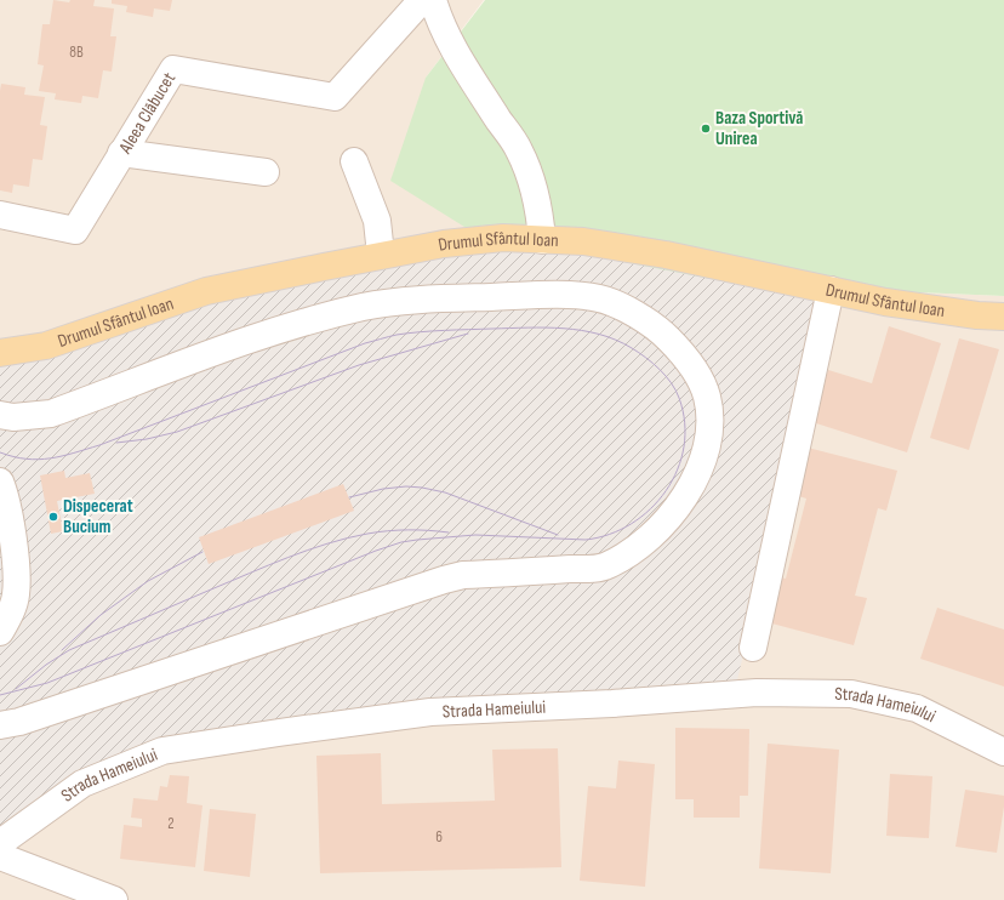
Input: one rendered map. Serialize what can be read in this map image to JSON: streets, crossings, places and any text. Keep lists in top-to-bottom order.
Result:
{
  "streets": {
    "main road": ["Drumul Sfântul Ioan"],
    "street": ["Aleea Clăbucet", "Strada Hameiului"]
  },
  "places": ["Baza Sportivă Unirea", "Dispecerat Bucium"],
  "house_numbers": ["8B", "2", "6"]
}
